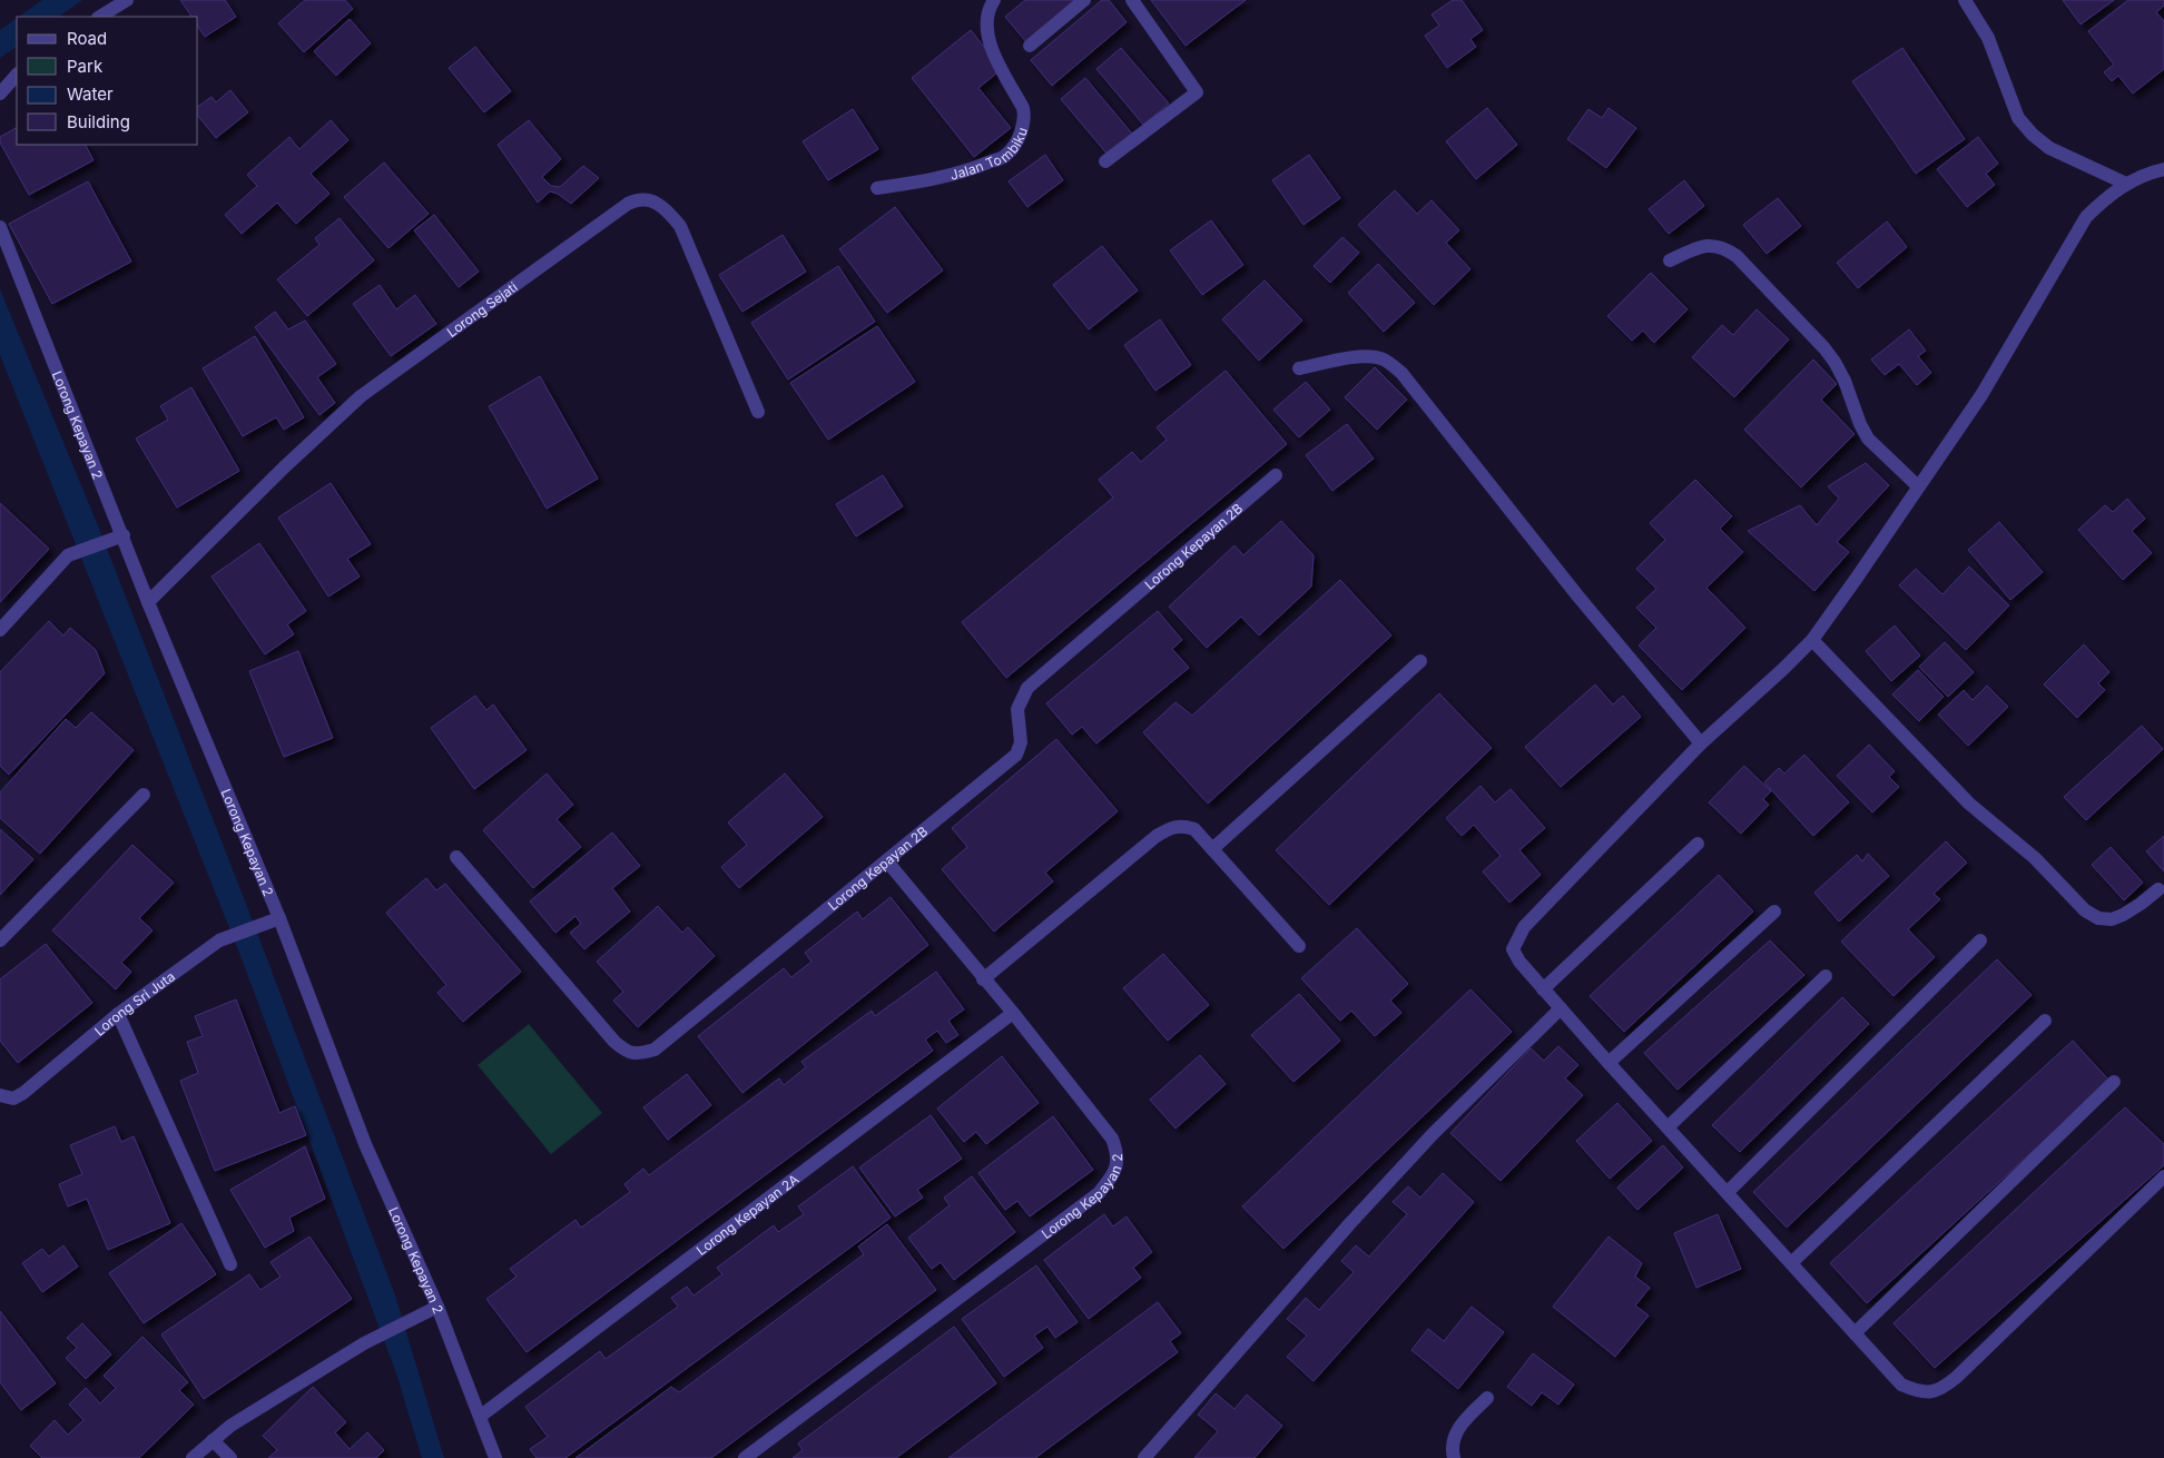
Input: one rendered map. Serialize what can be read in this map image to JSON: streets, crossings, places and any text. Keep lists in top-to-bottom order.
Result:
{
  "streets": {
    "street": [
      "Jalan Tombiku",
      "Lorong Sejati",
      "Lorong Kepayan 2",
      "Lorong Kepayan 2B",
      "Lorong Sri Juta",
      "Lorong Kepayan 2A"
    ]
  },
  "crossings": [
    ["Lorong Sejati", "Lorong Kepayan 2"],
    ["Lorong Kepayan 2", "Lorong Kepayan 2B"],
    ["Lorong Kepayan 2", "Lorong Sri Juta"],
    ["Lorong Kepayan 2", "Lorong Kepayan 2A"]
  ],
  "legend": [
    "Road",
    "Park",
    "Water",
    "Building"
  ]
}
